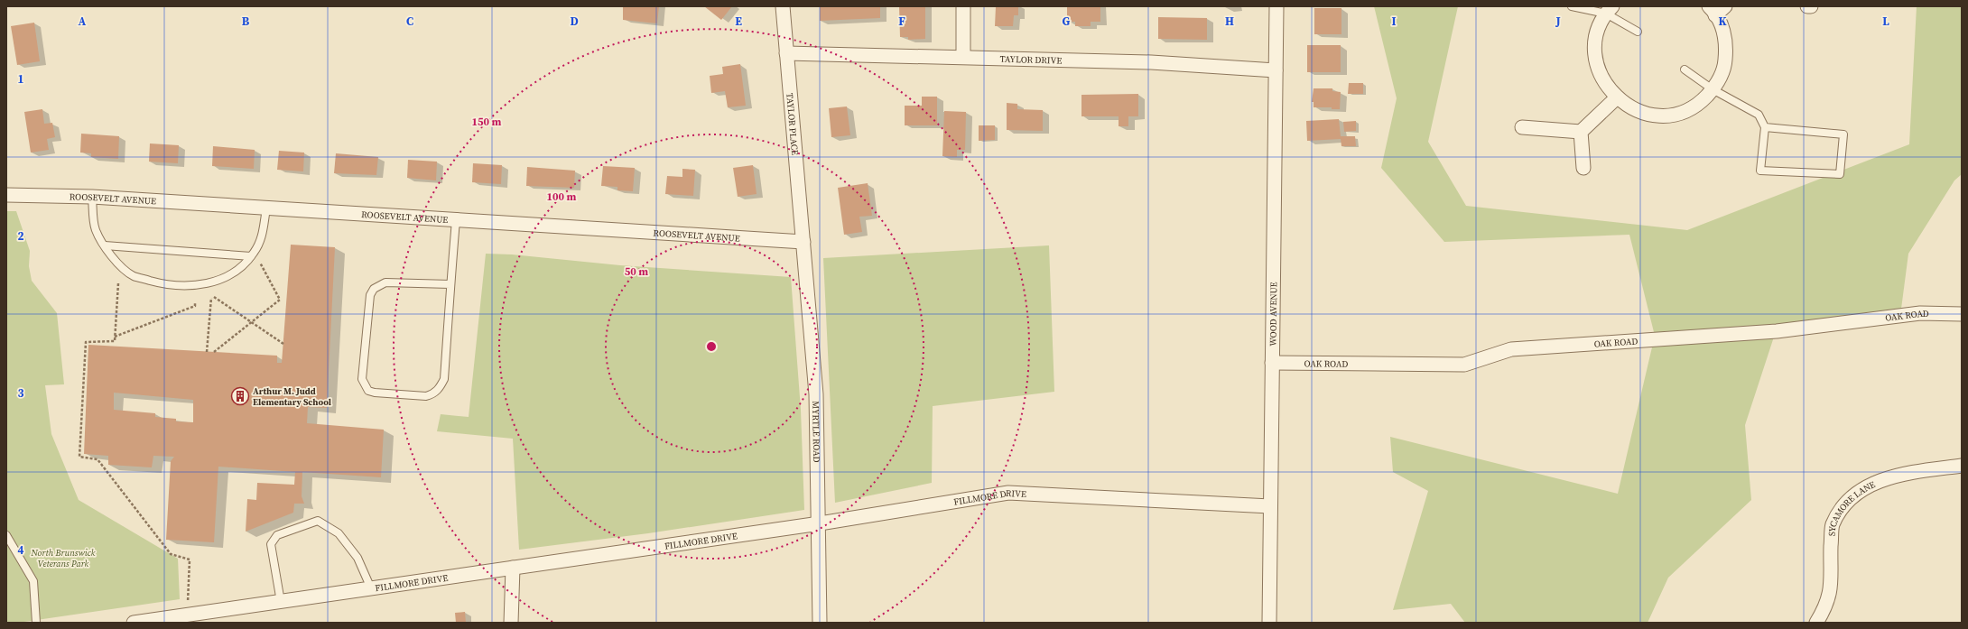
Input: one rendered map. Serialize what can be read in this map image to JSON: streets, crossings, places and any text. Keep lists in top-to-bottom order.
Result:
{
  "streets": {
    "street": [
      "TAYLOR DRIVE",
      "TAYLOR PLACE",
      "ROOSEVELT AVENUE",
      "WOOD AVENUE",
      "OAK ROAD",
      "MYRTLE ROAD",
      "FILLMORE DRIVE",
      "SYCAMORE LANE"
    ]
  },
  "crossings": [
    ["TAYLOR DRIVE", "TAYLOR PLACE"],
    ["TAYLOR DRIVE", "WOOD AVENUE"],
    ["TAYLOR PLACE", "ROOSEVELT AVENUE"],
    ["TAYLOR PLACE", "MYRTLE ROAD"],
    ["ROOSEVELT AVENUE", "MYRTLE ROAD"],
    ["WOOD AVENUE", "OAK ROAD"],
    ["WOOD AVENUE", "FILLMORE DRIVE"],
    ["MYRTLE ROAD", "FILLMORE DRIVE"]
  ],
  "parks": ["North Brunswick Veterans Park"],
  "places": {
    "building": ["Arthur M. Judd Elementary School"]
  },
  "grid": {
    "columns": [
      "A",
      "B",
      "C",
      "D",
      "E",
      "F",
      "G",
      "H",
      "I",
      "J",
      "K",
      "L"
    ],
    "rows": [
      "1",
      "2",
      "3",
      "4"
    ]
  },
  "rings": ["150 m", "100 m", "50 m"]
}
